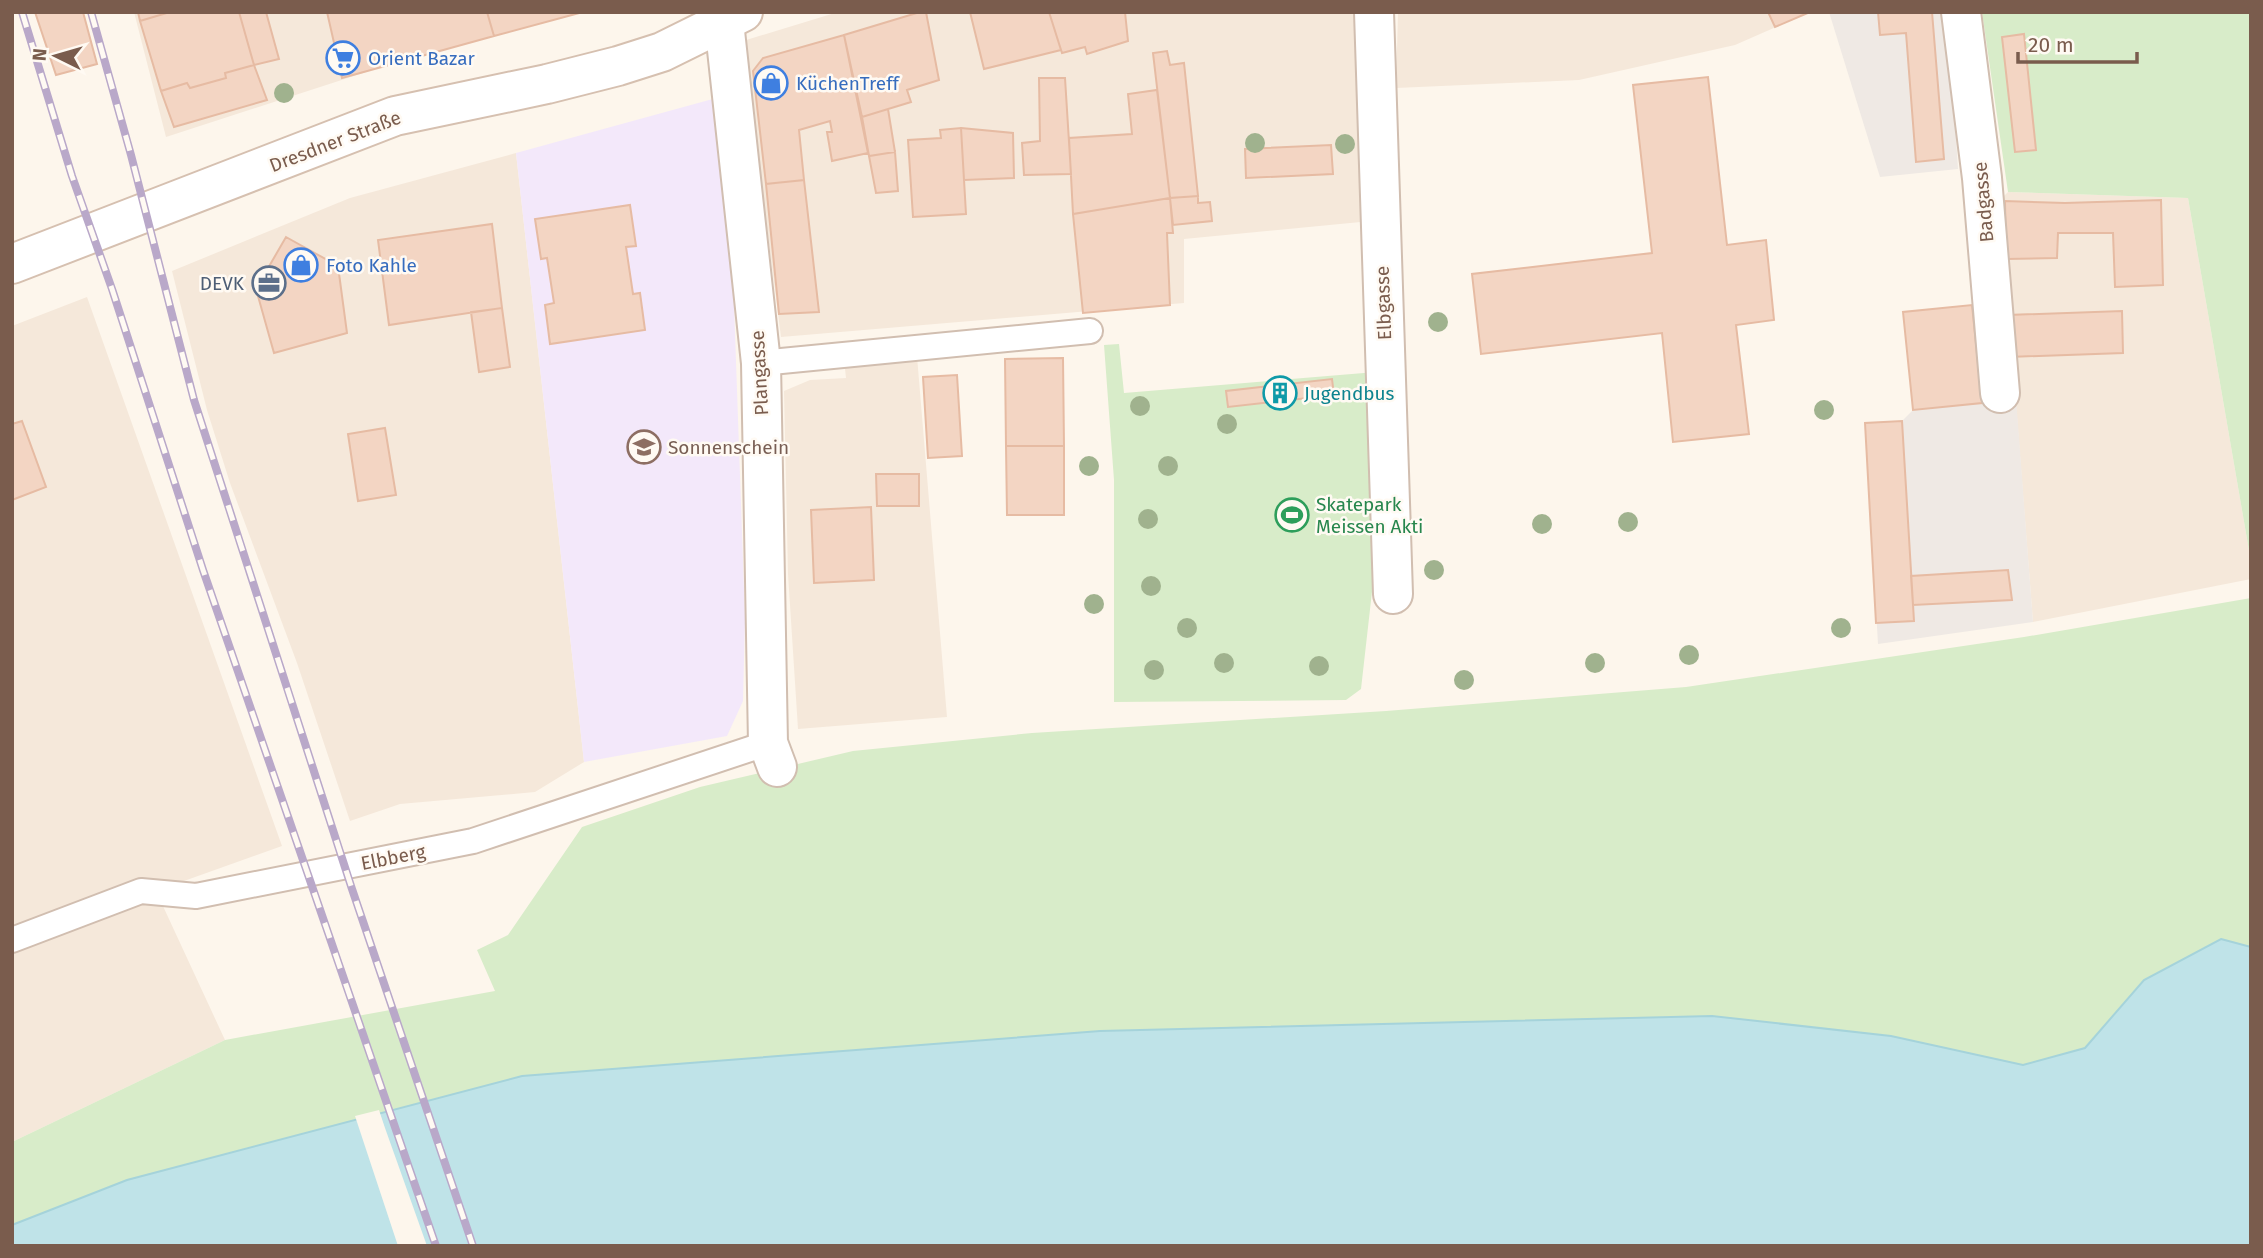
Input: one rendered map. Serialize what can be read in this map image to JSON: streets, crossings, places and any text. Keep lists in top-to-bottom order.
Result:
{
  "streets": {
    "street": [
      "Dresdner Straße",
      "Badgasse",
      "Elbgasse",
      "Plangasse"
    ],
    "lane": ["Elbberg"]
  },
  "crossings": [
    ["Dresdner Straße", "Plangasse"],
    ["Plangasse", "Elbberg"]
  ],
  "places": {
    "supermarket": ["Orient Bazar"],
    "shop": ["KüchenTreff", "Foto Kahle"],
    "office": ["DEVK"],
    "building": ["Jugendbus"],
    "school or university": ["Sonnenschein"],
    "sports": ["Skatepark Meissen Akti"]
  },
  "scale_bar": "20 m",
  "north": "left"
}
